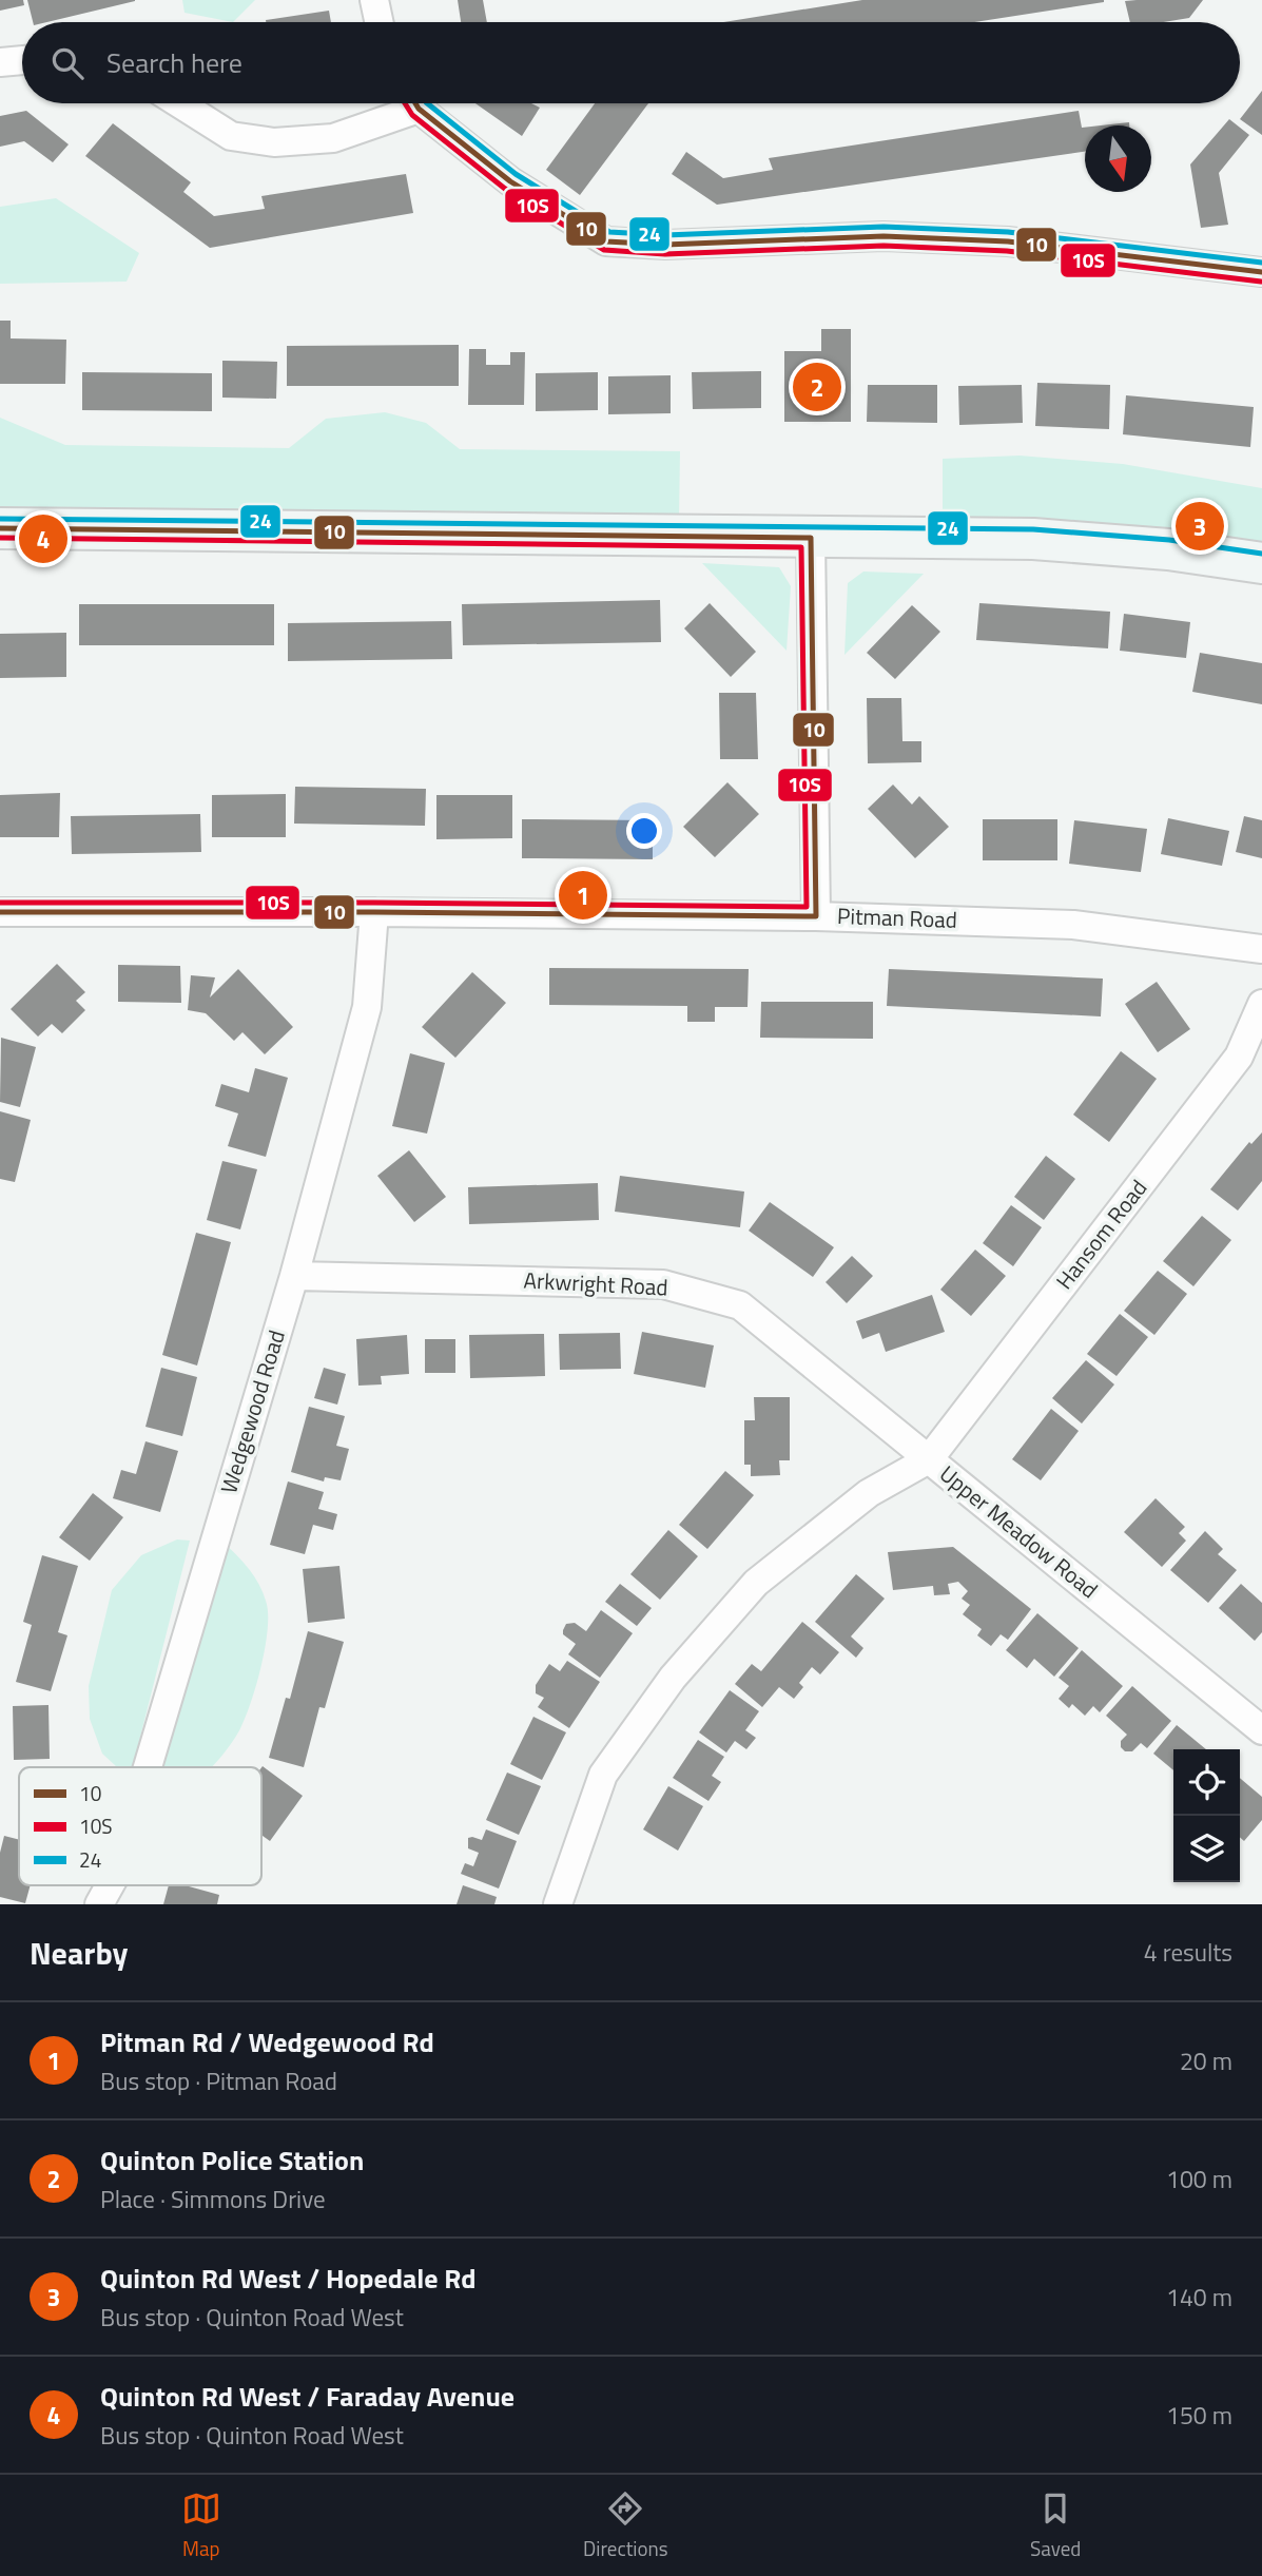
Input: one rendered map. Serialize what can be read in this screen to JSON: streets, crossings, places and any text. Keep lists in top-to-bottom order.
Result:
{
  "streets": {
    "street": [
      "Pitman Road",
      "Hansom Road",
      "Arkwright Road",
      "Wedgewood Road",
      "Upper Meadow Road"
    ]
  },
  "crossings": [
    ["Pitman Road", "Wedgewood Road"],
    ["Hansom Road", "Arkwright Road"],
    ["Hansom Road", "Upper Meadow Road"],
    ["Arkwright Road", "Wedgewood Road"],
    ["Arkwright Road", "Upper Meadow Road"]
  ],
  "lines": ["transit line 10", "transit line 10S", "transit line 24"],
  "legend": ["10", "10S", "24"],
  "north": "bottom",
  "page": {
    "search": "Search here",
    "pins": [
      "2",
      "3",
      "4",
      "1"
    ],
    "heading": ["Nearby", "4 results"],
    "list": [
      {
        "mark": "1",
        "name": "Pitman Rd / Wedgewood Rd",
        "note": "Bus stop · Pitman Road",
        "value": "20 m"
      },
      {
        "mark": "2",
        "name": "Quinton Police Station",
        "note": "Place · Simmons Drive",
        "value": "100 m"
      },
      {
        "mark": "3",
        "name": "Quinton Rd West / Hopedale Rd",
        "note": "Bus stop · Quinton Road West",
        "value": "140 m"
      },
      {
        "mark": "4",
        "name": "Quinton Rd West / Faraday Avenue",
        "note": "Bus stop · Quinton Road West",
        "value": "150 m"
      }
    ],
    "nav": ["Map", "Directions", "Saved"]
  }
}
